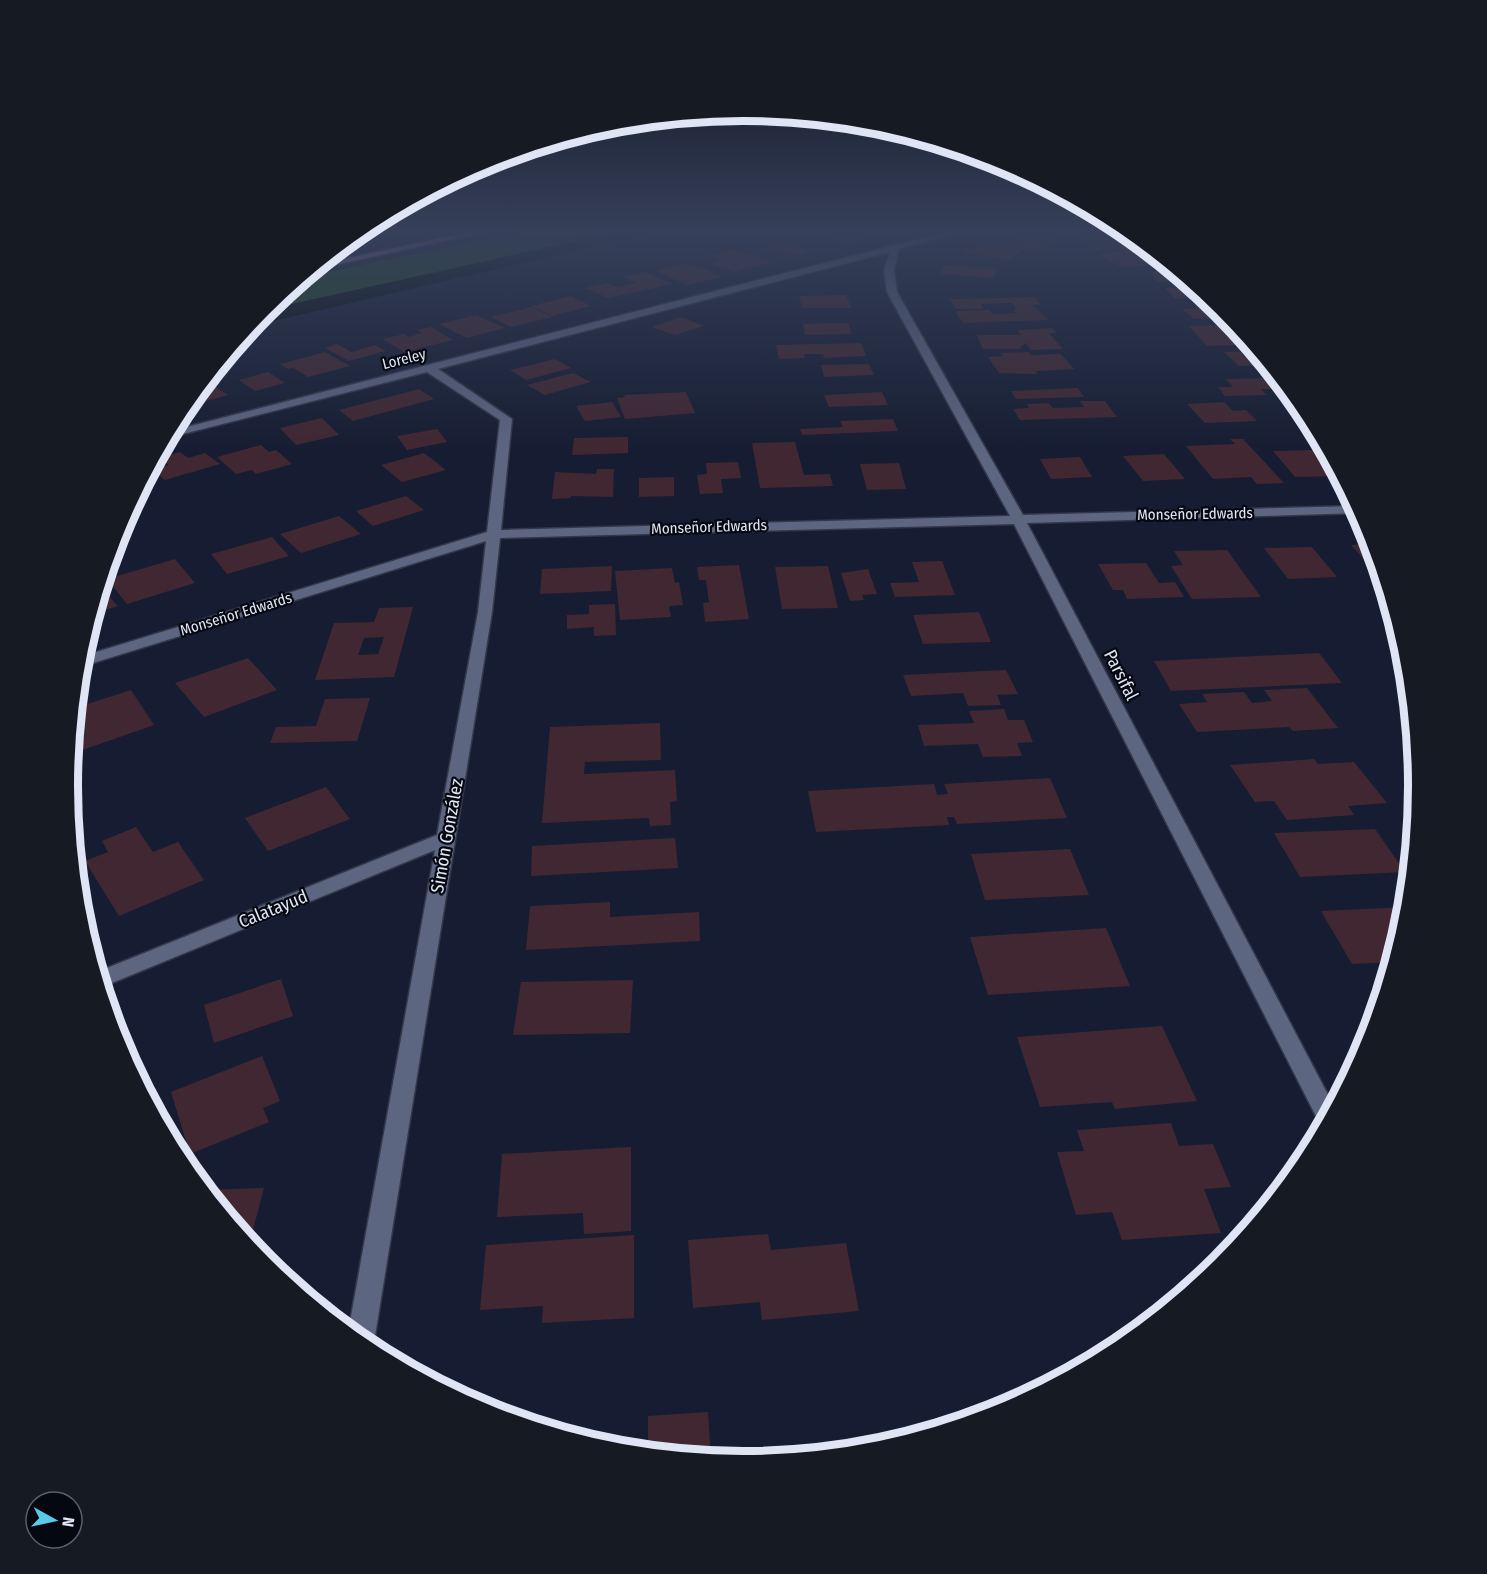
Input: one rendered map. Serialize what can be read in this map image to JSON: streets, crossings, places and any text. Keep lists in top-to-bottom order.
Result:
{
  "streets": {
    "street": [
      "Loreley",
      "Monseñor Edwards",
      "Parsifal",
      "Simón González",
      "Calatayud"
    ]
  },
  "crossings": [
    ["Loreley", "Simón González"],
    ["Monseñor Edwards", "Parsifal"],
    ["Monseñor Edwards", "Simón González"],
    ["Simón González", "Calatayud"]
  ],
  "north": "right"
}
